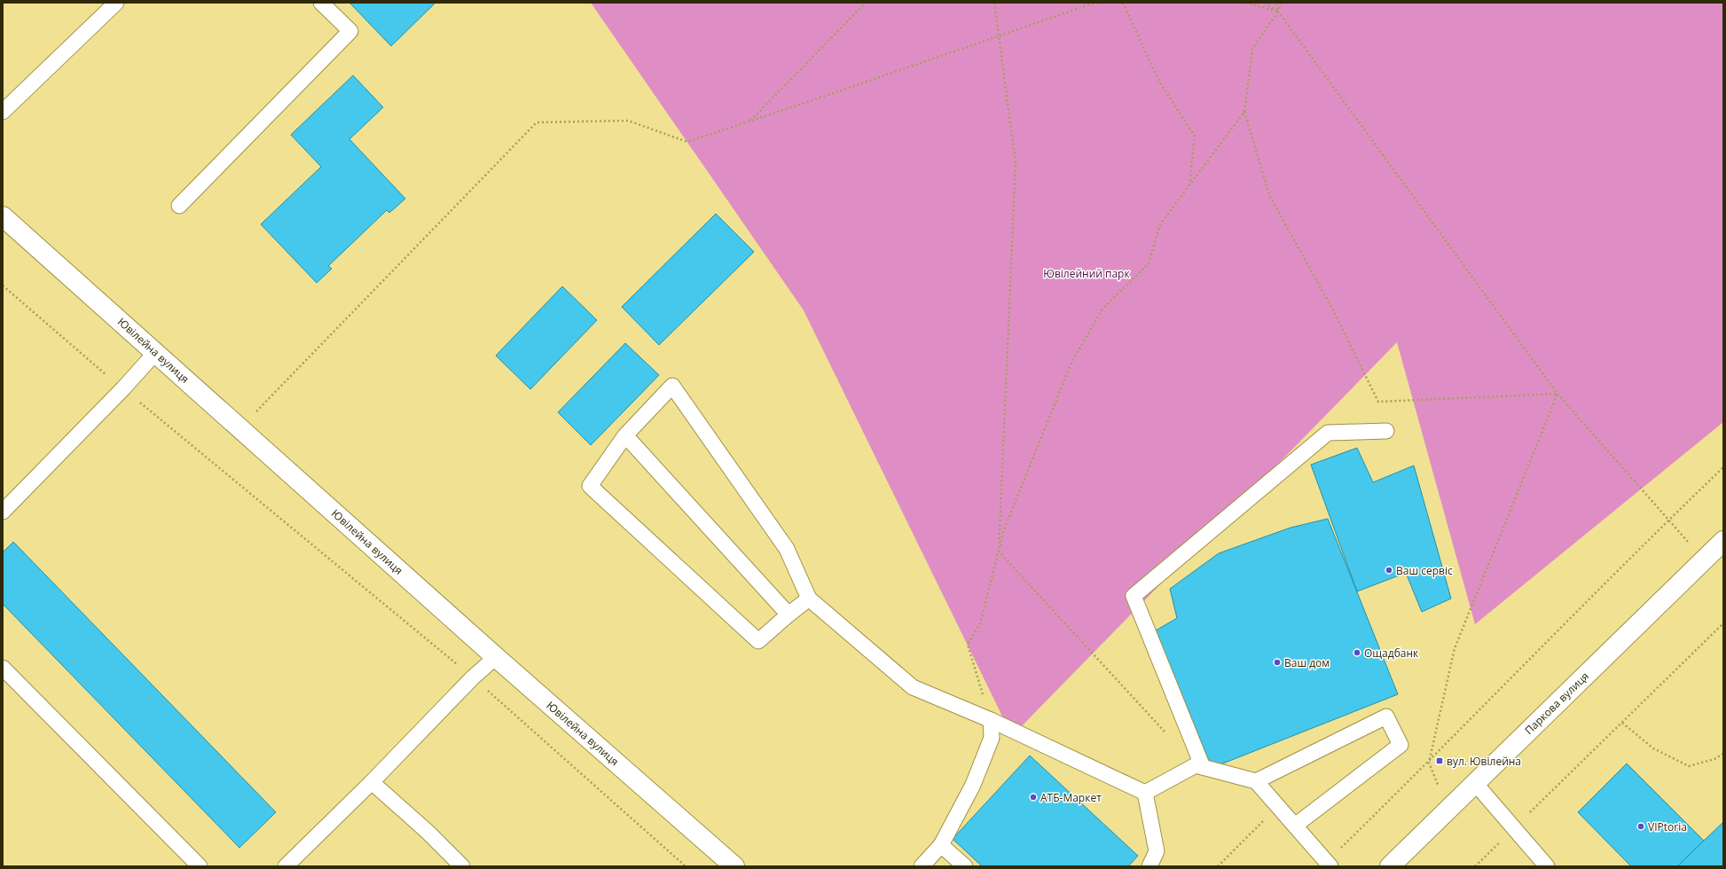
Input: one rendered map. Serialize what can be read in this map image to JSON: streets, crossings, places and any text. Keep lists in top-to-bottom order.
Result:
{
  "streets": {
    "street": ["Ювілейна вулиця", "Паркова вулиця"]
  },
  "parks": ["Ювілейний парк"],
  "places": {
    "other": [
      "Ваш сервіс",
      "Ощадбанк",
      "Ваш дом",
      "АТБ-Маркет",
      "VIPtoria"
    ],
    "transit": ["вул. Ювілейна"]
  }
}
